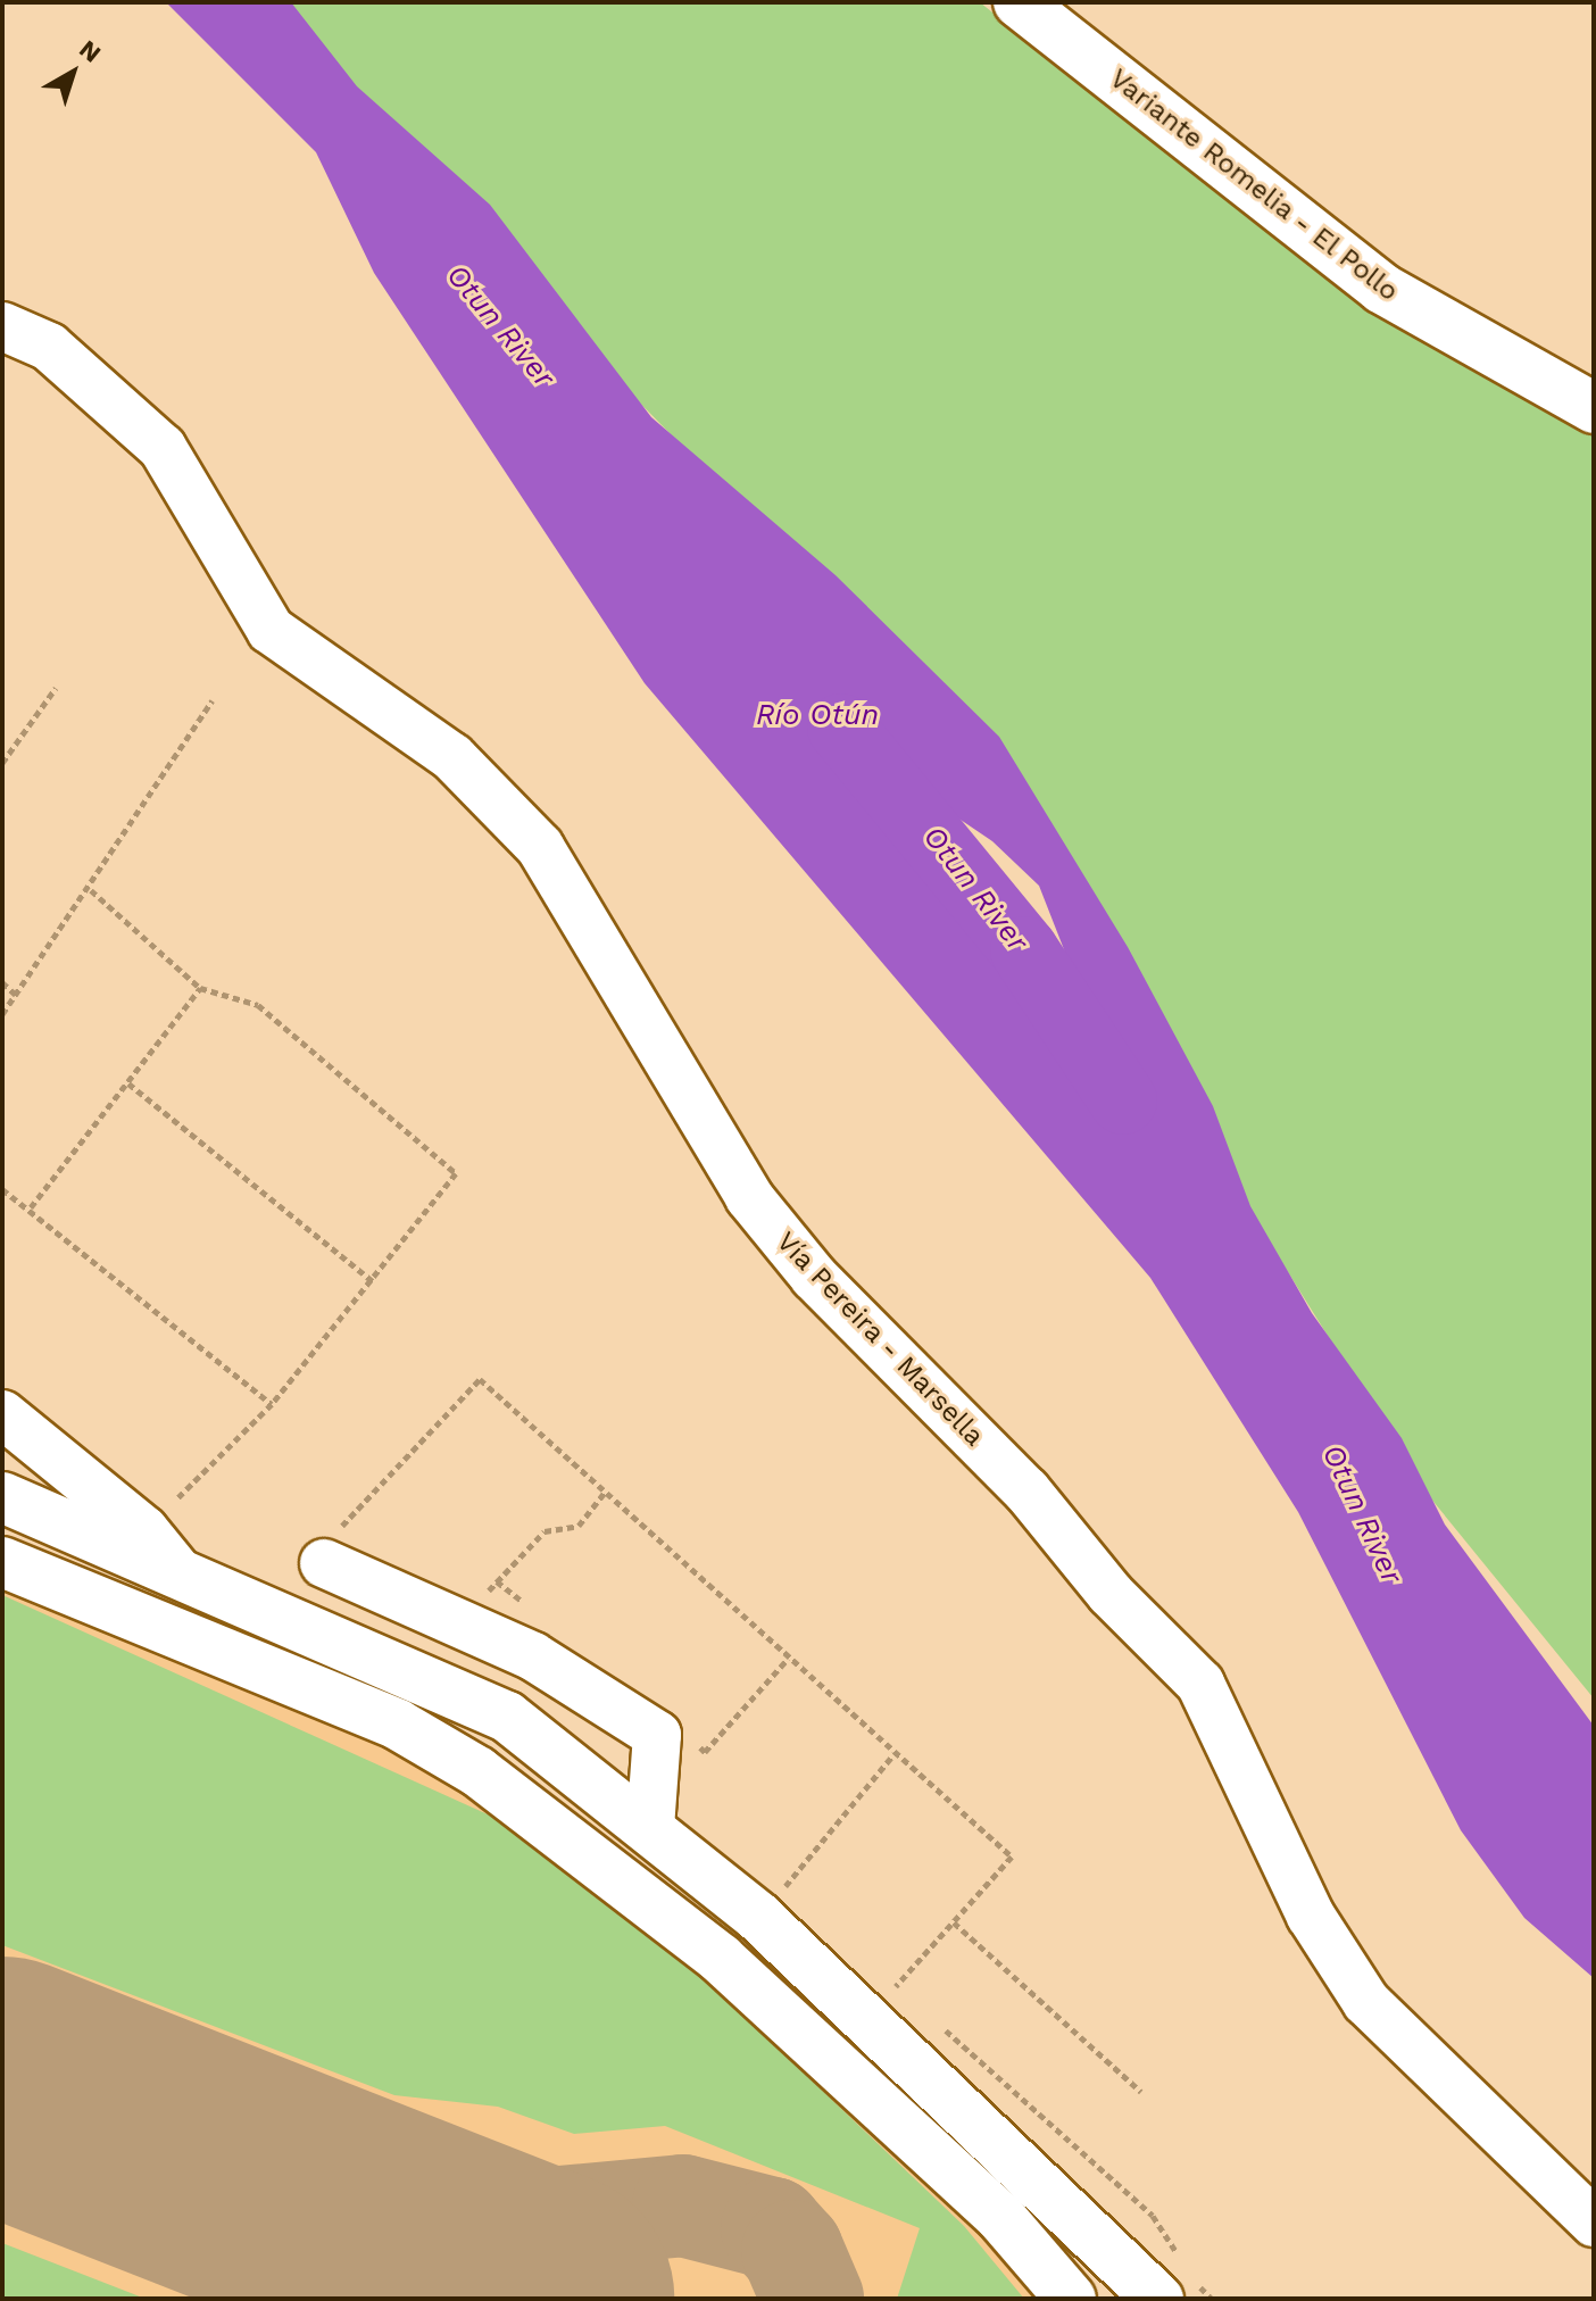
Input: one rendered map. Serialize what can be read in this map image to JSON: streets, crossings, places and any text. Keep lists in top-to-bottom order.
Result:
{
  "streets": {
    "main road": ["Variante Romelia - El Pollo"],
    "street": ["Vía Pereira - Marsella"]
  },
  "water": ["Otun River", "Río Otún"],
  "north": "top right"
}
